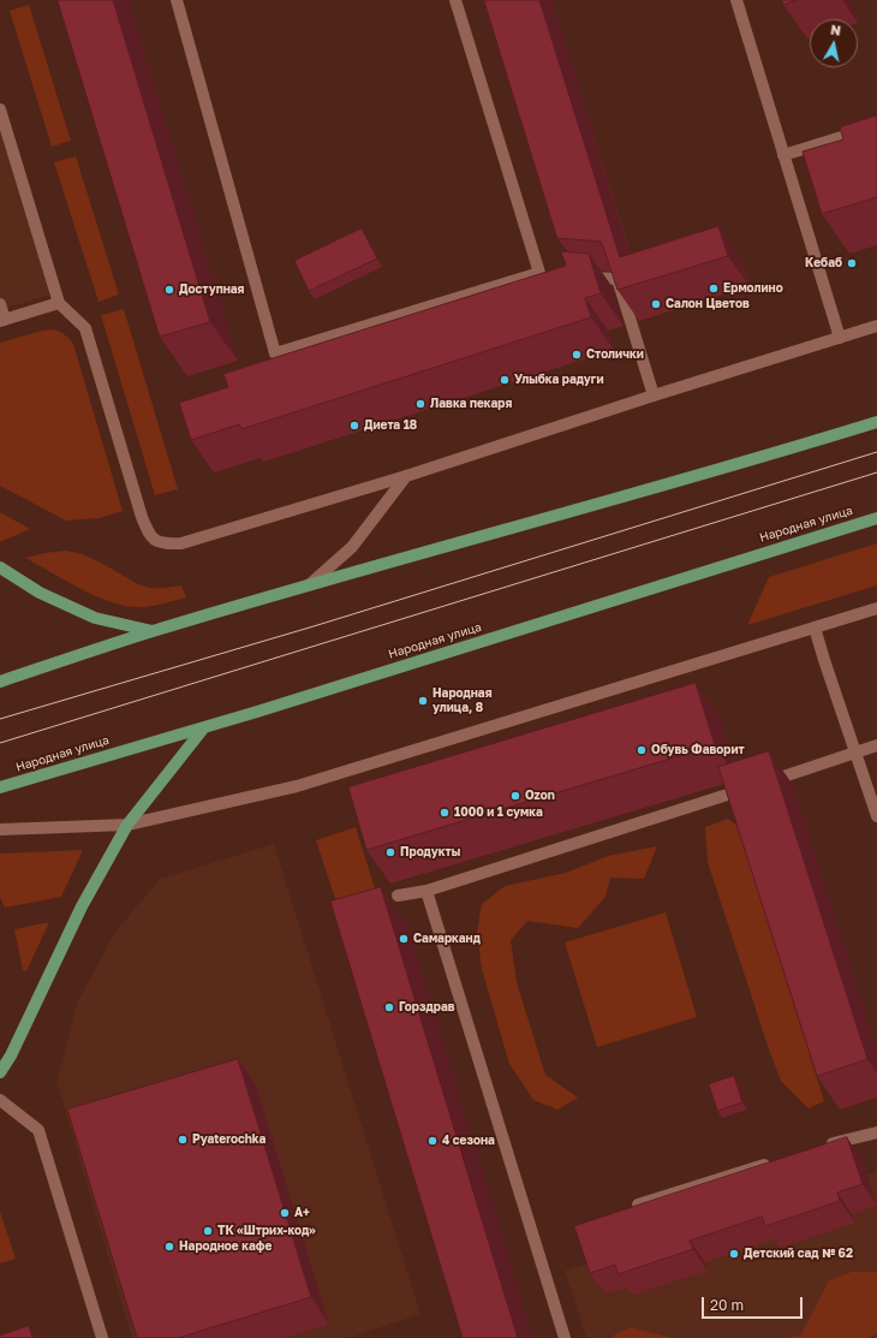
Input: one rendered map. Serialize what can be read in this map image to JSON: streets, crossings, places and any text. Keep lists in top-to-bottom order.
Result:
{
  "streets": {
    "main road": ["Народная улица"]
  },
  "places": [
    "Кебаб",
    "Ермолино",
    "Доступная",
    "Салон Цветов",
    "Столички",
    "Улыбка радуги",
    "Лавка пекаря",
    "Диета 18",
    "Народная улица, 8",
    "Обувь Фаворит",
    "Ozon",
    "1000 и 1 сумка",
    "Продукты",
    "Самарканд",
    "Горздрав",
    "Pyaterochka",
    "4 сезона",
    "А+",
    "ТК «Штрих-код»",
    "Народное кафе",
    "Детский сад № 62"
  ],
  "scale_bar": "20 m",
  "north": "top"
}
